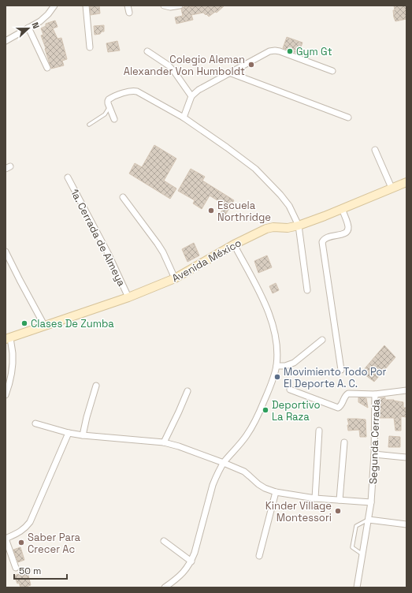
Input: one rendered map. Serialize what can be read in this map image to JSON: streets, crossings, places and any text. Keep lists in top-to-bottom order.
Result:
{
  "streets": {
    "main road": ["Avenida México"],
    "street": ["1a. Cerrada de Almeya", "Segunda Cerrada"]
  },
  "crossings": [
    ["1a. Cerrada de Almeya", "Avenida México"]
  ],
  "places": [
    "Gym Gt",
    "Colegio Aleman Alexander Von Humboldt",
    "Escuela Northridge",
    "Clases De Zumba",
    "Movimiento Todo Por El Deporte A. C.",
    "Deportivo La Raza",
    "Kinder Village Montessori",
    "Saber Para Crecer Ac"
  ],
  "scale_bar": "50 m",
  "north": "right"
}
